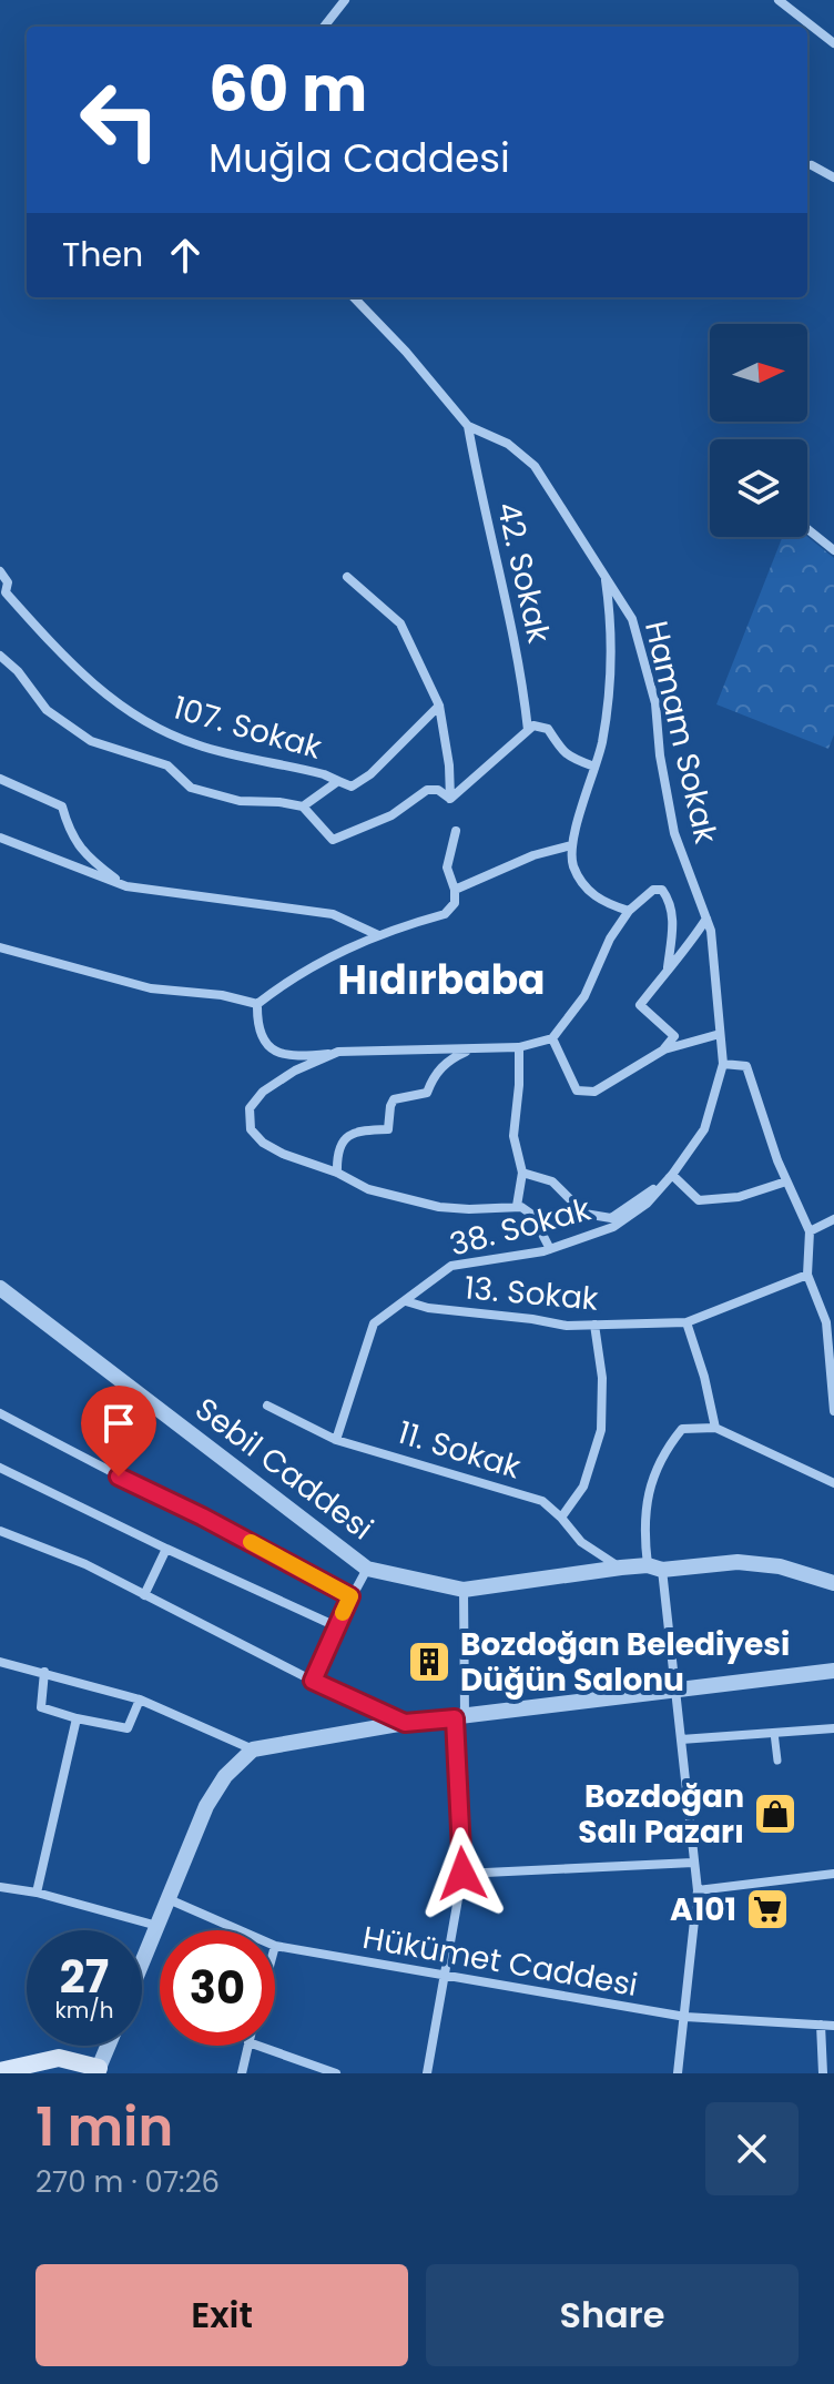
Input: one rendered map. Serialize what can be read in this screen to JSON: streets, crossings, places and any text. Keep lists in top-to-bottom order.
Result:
{
  "streets": {
    "street": [
      "42. Sokak",
      "107. Sokak",
      "Hamam Sokak",
      "38. Sokak",
      "13. Sokak",
      "11. Sokak",
      "Sebil Caddesi",
      "Hükümet Caddesi"
    ]
  },
  "crossings": [
    ["42. Sokak", "Hamam Sokak"],
    ["Hamam Sokak", "38. Sokak"],
    ["38. Sokak", "13. Sokak"],
    ["11. Sokak", "Sebil Caddesi"]
  ],
  "districts": ["Hıdırbaba"],
  "places": {
    "building": ["Bozdoğan Belediyesi Düğün Salonu"],
    "shop": ["Bozdoğan Salı Pazarı"],
    "supermarket": ["A101"]
  },
  "north": "right",
  "page": {
    "turn": ["60 m", "Muğla Caddesi"],
    "then": "Then",
    "speed": "27 km/h",
    "limit": "30",
    "heading": ["1 min", "270 m · 07:26"],
    "buttons": ["Exit", "Share"]
  }
}
